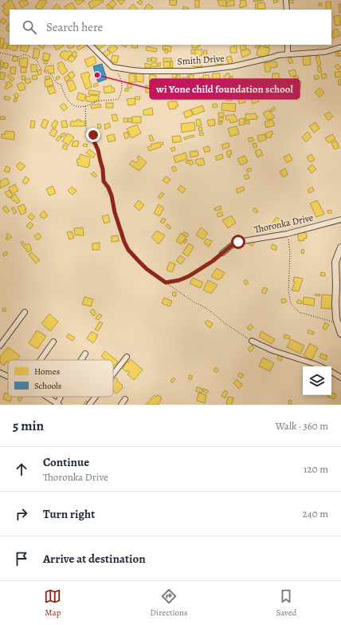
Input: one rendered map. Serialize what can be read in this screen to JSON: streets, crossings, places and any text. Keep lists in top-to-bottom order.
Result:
{
  "streets": {
    "street": ["Smith Drive", "Thoronka Drive"]
  },
  "places": ["wi Yone child foundation school"],
  "legend": ["Homes", "Schools"],
  "page": {
    "search": "Search here",
    "heading": ["5 min", "Walk · 360 m"],
    "list": [
      ["Continue", "Thoronka Drive", "120 m"],
      ["Turn right", "240 m"],
      "Arrive at destination"
    ],
    "nav": ["Map", "Directions", "Saved"]
  }
}
